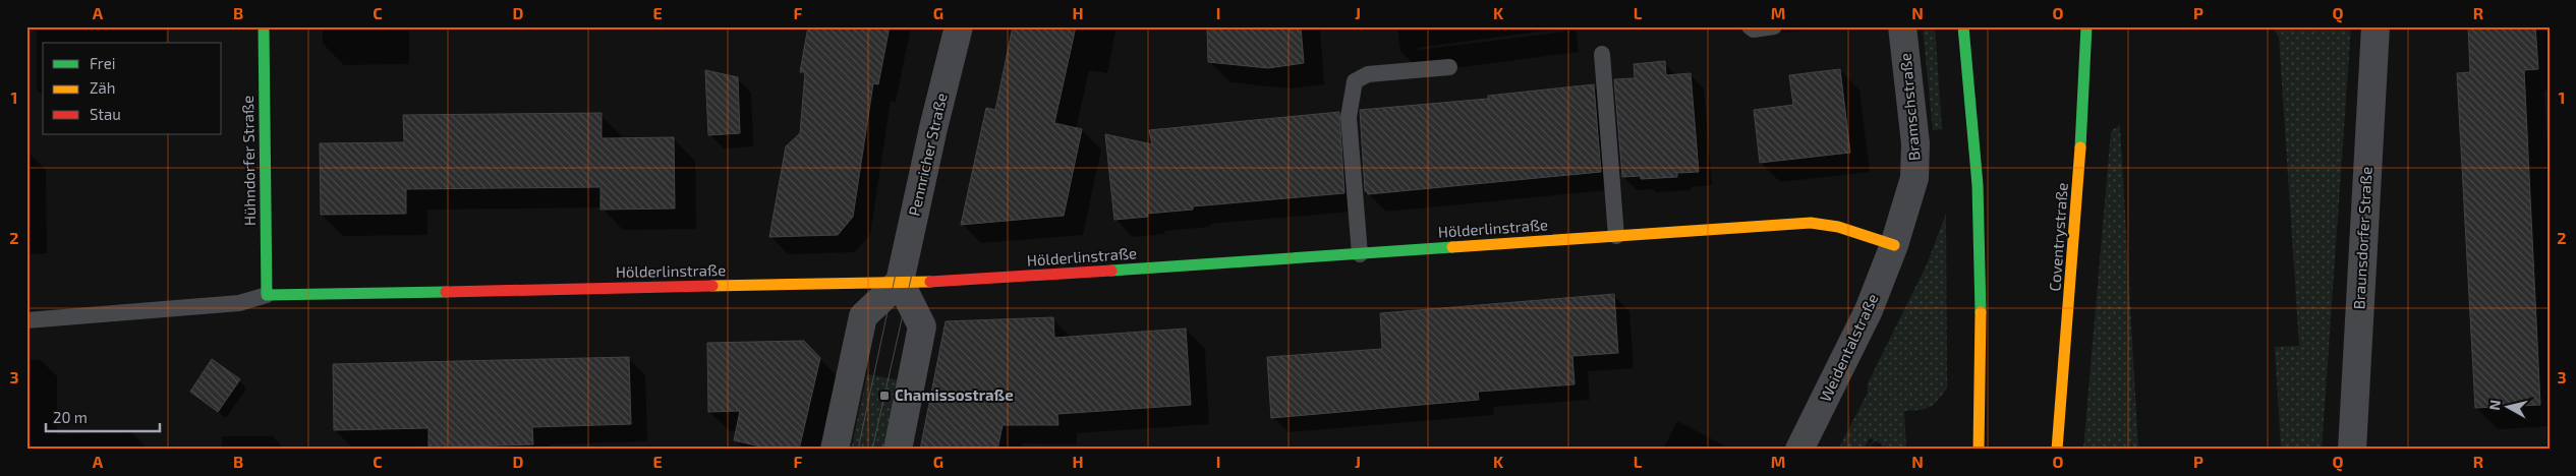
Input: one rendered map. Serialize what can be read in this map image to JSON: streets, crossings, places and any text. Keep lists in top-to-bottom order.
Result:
{
  "streets": {
    "street": [
      "Bramschstraße",
      "Pennricher Straße",
      "Hühndorfer Straße",
      "Hölderlinstraße",
      "Coventrystraße",
      "Braunsdorfer Straße",
      "Weidentalstraße"
    ]
  },
  "crossings": [
    ["Bramschstraße", "Hölderlinstraße"],
    ["Bramschstraße", "Weidentalstraße"],
    ["Pennricher Straße", "Hölderlinstraße"],
    ["Hühndorfer Straße", "Hölderlinstraße"],
    ["Hölderlinstraße", "Weidentalstraße"]
  ],
  "places": {
    "transit": ["Chamissostraße"]
  },
  "legend": ["Frei", "Zäh", "Stau"],
  "scale_bar": "20 m",
  "north": "left",
  "grid": {
    "columns": [
      "A",
      "B",
      "C",
      "D",
      "E",
      "F",
      "G",
      "H",
      "I",
      "J",
      "K",
      "L",
      "M",
      "N",
      "O",
      "P",
      "Q",
      "R"
    ],
    "rows": ["1", "2", "3"]
  }
}
